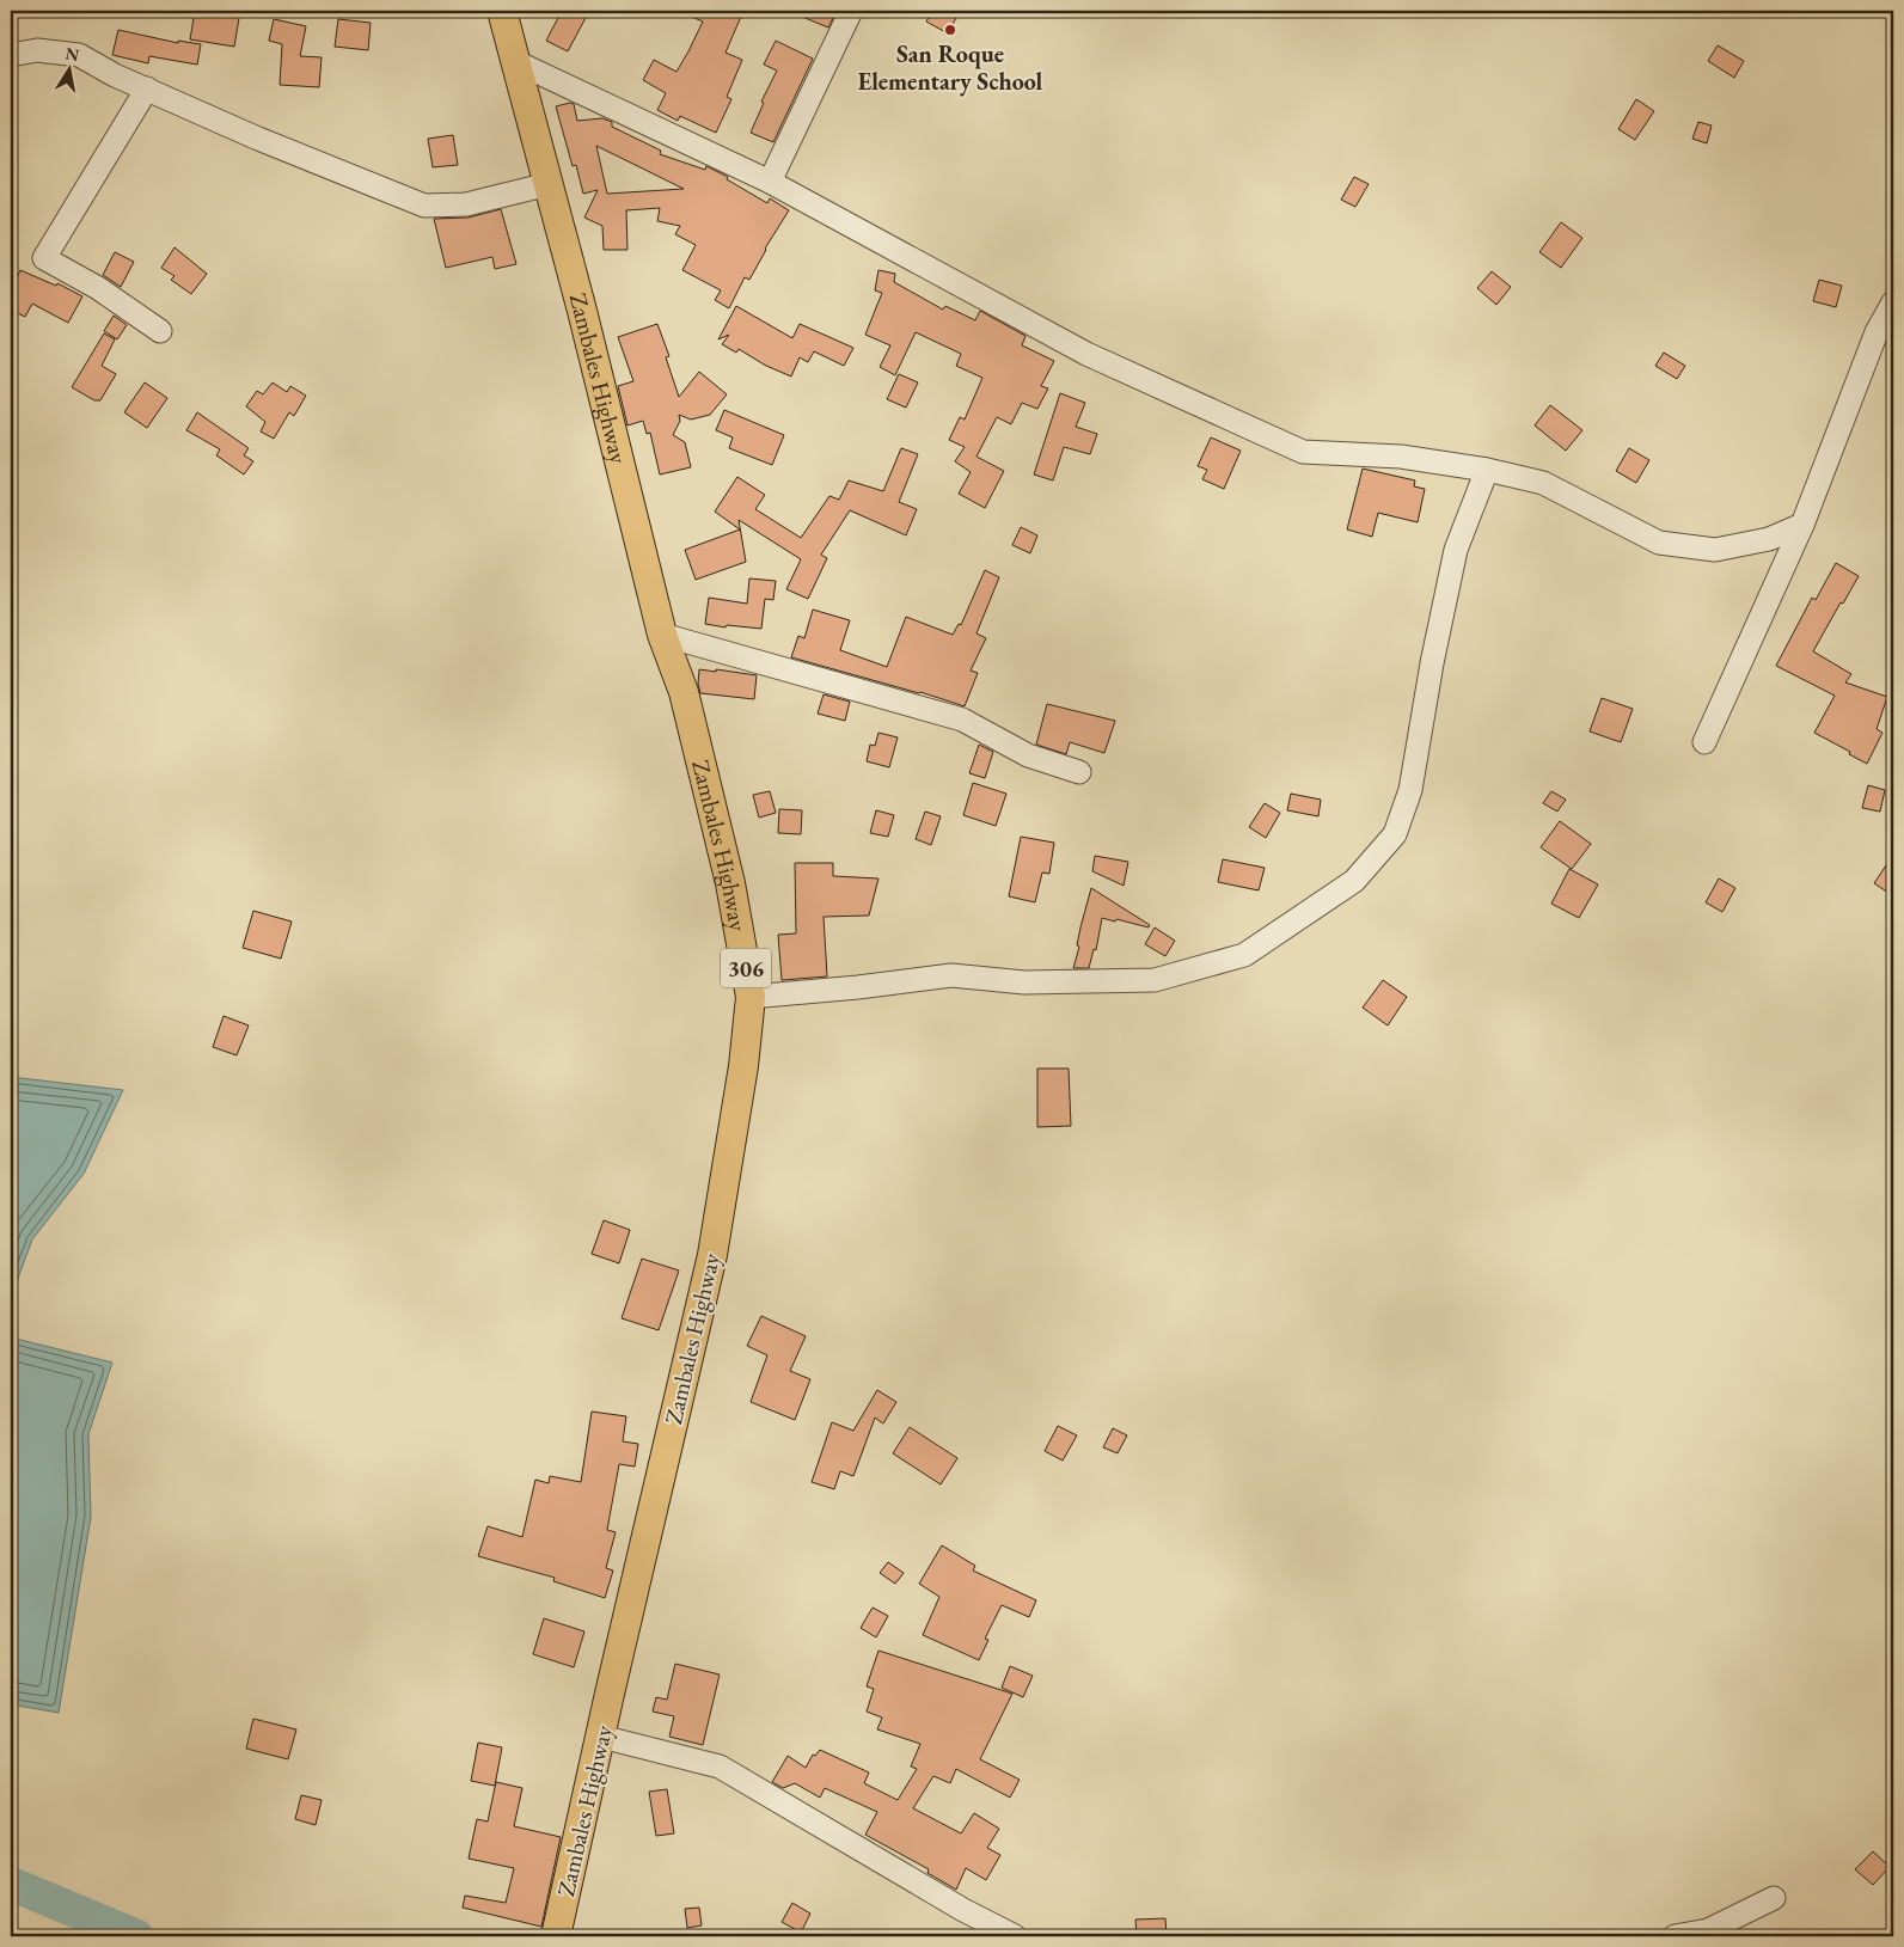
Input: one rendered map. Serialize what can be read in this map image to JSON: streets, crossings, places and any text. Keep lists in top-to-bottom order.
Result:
{
  "streets": {
    "main road": ["Zambales Highway", "306"]
  },
  "places": ["San Roque Elementary School"],
  "north": "top"
}
